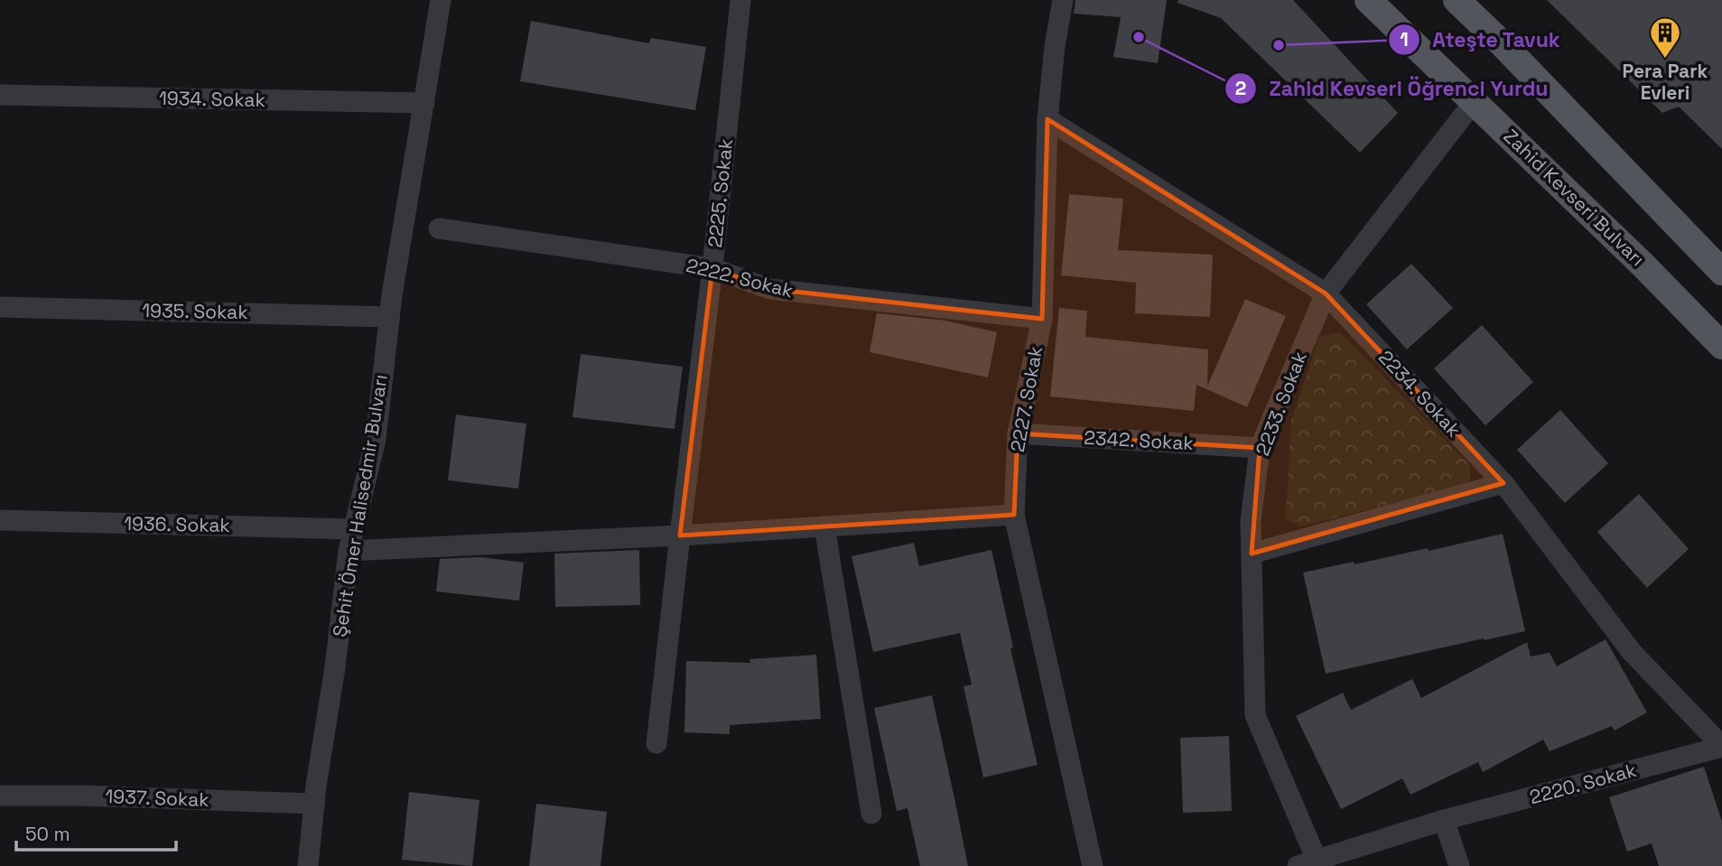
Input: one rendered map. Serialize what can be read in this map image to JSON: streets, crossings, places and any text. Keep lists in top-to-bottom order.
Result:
{
  "streets": {
    "main road": ["Zahid Kevseri Bulvarı"],
    "street": [
      "1934. Sokak",
      "2225. Sokak",
      "2222. Sokak",
      "1935. Sokak",
      "2234. Sokak",
      "2227. Sokak",
      "2233. Sokak",
      "2342. Sokak",
      "Şehit Ömer Halisedmir Bulvarı",
      "1936. Sokak",
      "2220. Sokak",
      "1937. Sokak"
    ]
  },
  "crossings": [
    ["1934. Sokak", "Şehit Ömer Halisedmir Bulvarı"],
    ["2225. Sokak", "2222. Sokak"],
    ["Zahid Kevseri Bulvarı", "2233. Sokak"],
    ["2222. Sokak", "2227. Sokak"],
    ["1935. Sokak", "Şehit Ömer Halisedmir Bulvarı"],
    ["2234. Sokak", "2227. Sokak"],
    ["2234. Sokak", "2233. Sokak"],
    ["2234. Sokak", "2220. Sokak"],
    ["2227. Sokak", "2342. Sokak"],
    ["2233. Sokak", "2342. Sokak"],
    ["2233. Sokak", "2220. Sokak"],
    ["Şehit Ömer Halisedmir Bulvarı", "1936. Sokak"],
    ["Şehit Ömer Halisedmir Bulvarı", "1937. Sokak"]
  ],
  "places": {
    "other": ["Zahid Kevseri Öğrenci Yurdu", "Ateşte Tavuk"],
    "building": ["Pera Park Evleri"]
  },
  "scale_bar": "50 m"
}
